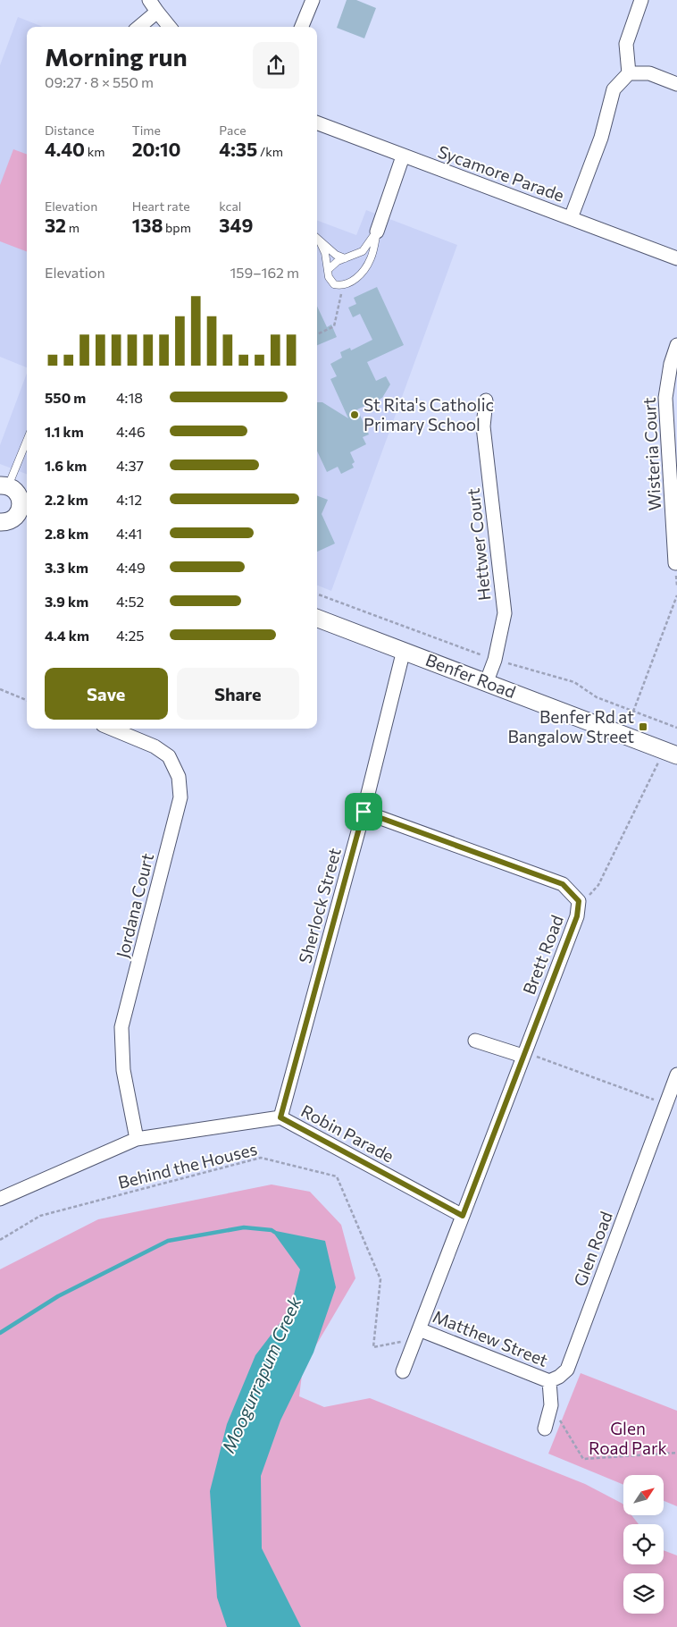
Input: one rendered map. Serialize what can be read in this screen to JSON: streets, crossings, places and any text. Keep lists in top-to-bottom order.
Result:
{
  "streets": {
    "street": [
      "Sycamore Parade",
      "Wisteria Court",
      "Hettwer Court",
      "Benfer Road",
      "Jordana Court",
      "Sherlock Street",
      "Brett Road",
      "Robin Parade",
      "Glen Road",
      "Matthew Street"
    ],
    "path": ["Behind the Houses"]
  },
  "crossings": [
    ["Hettwer Court", "Benfer Road"],
    ["Benfer Road", "Sherlock Street"],
    ["Jordana Court", "Robin Parade"],
    ["Sherlock Street", "Brett Road"],
    ["Sherlock Street", "Robin Parade"],
    ["Brett Road", "Robin Parade"],
    ["Behind the Houses", "Matthew Street"],
    ["Glen Road", "Matthew Street"]
  ],
  "water": ["Moogurrapum Creek"],
  "parks": ["Glen Road Park"],
  "places": {
    "other": ["St Rita's Catholic Primary School"],
    "transit": ["Benfer Rd at Bangalow Street"]
  },
  "north": "top right",
  "page": {
    "heading": ["Morning run", "09:27 · 8 × 550 m"],
    "stats": [
      ["Distance", "4.40 km"],
      ["Time", "20:10"],
      ["Pace", "4:35 /km"],
      ["Elevation", "32 m"],
      ["Heart rate", "138 bpm"],
      ["kcal", "349"]
    ],
    "chart": ["Elevation", "159–162 m"],
    "list": [
      {
        "name": "550 m",
        "note": "4:18"
      },
      {
        "name": "1.1 km",
        "note": "4:46"
      },
      {
        "name": "1.6 km",
        "note": "4:37"
      },
      {
        "name": "2.2 km",
        "note": "4:12"
      },
      {
        "name": "2.8 km",
        "note": "4:41"
      },
      {
        "name": "3.3 km",
        "note": "4:49"
      },
      {
        "name": "3.9 km",
        "note": "4:52"
      },
      {
        "name": "4.4 km",
        "note": "4:25"
      }
    ],
    "buttons": ["Save", "Share"]
  }
}
